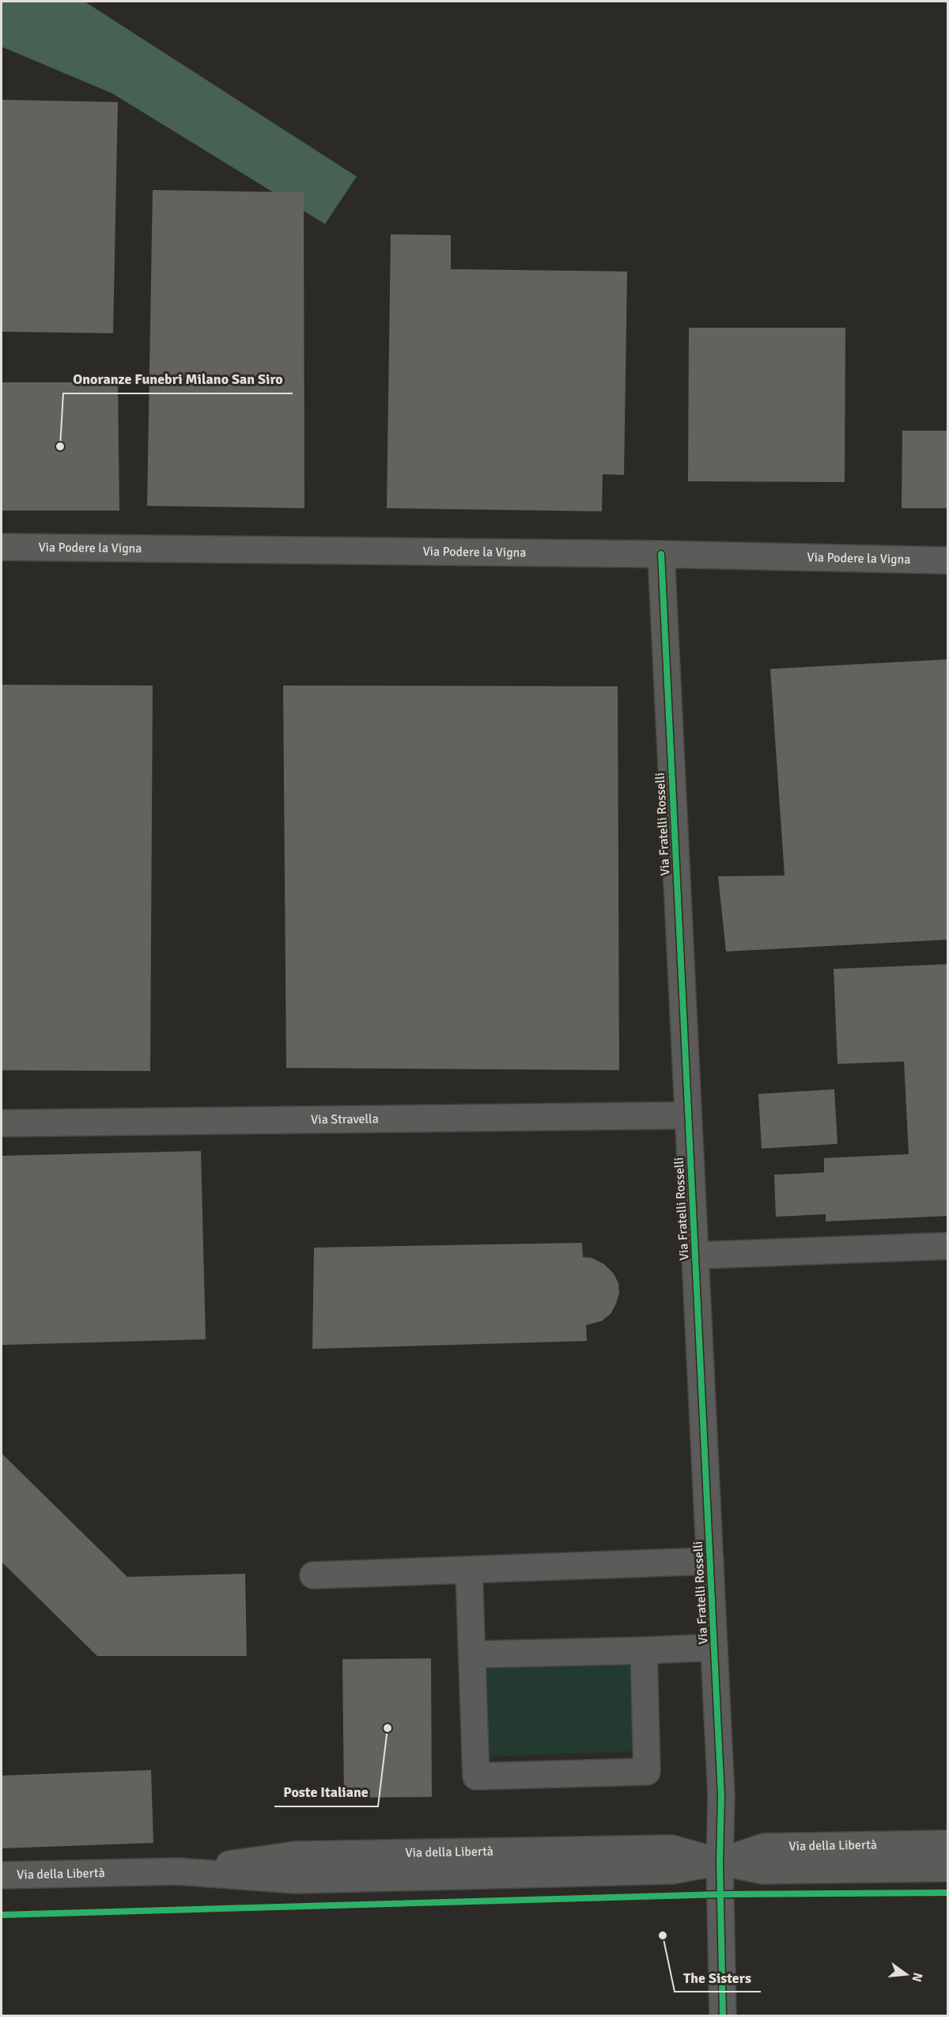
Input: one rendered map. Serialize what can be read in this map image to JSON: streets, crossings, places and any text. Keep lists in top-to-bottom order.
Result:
{
  "streets": {
    "street": [
      "Via Podere la Vigna",
      "Via Fratelli Rosselli",
      "Via Stravella",
      "Via della Libertà"
    ]
  },
  "crossings": [
    ["Via Podere la Vigna", "Via Fratelli Rosselli"],
    ["Via Fratelli Rosselli", "Via Stravella"],
    ["Via Fratelli Rosselli", "Via della Libertà"]
  ],
  "places": ["Onoranze Funebri Milano San Siro", "Poste Italiane", "The Sisters"],
  "north": "right"
}
